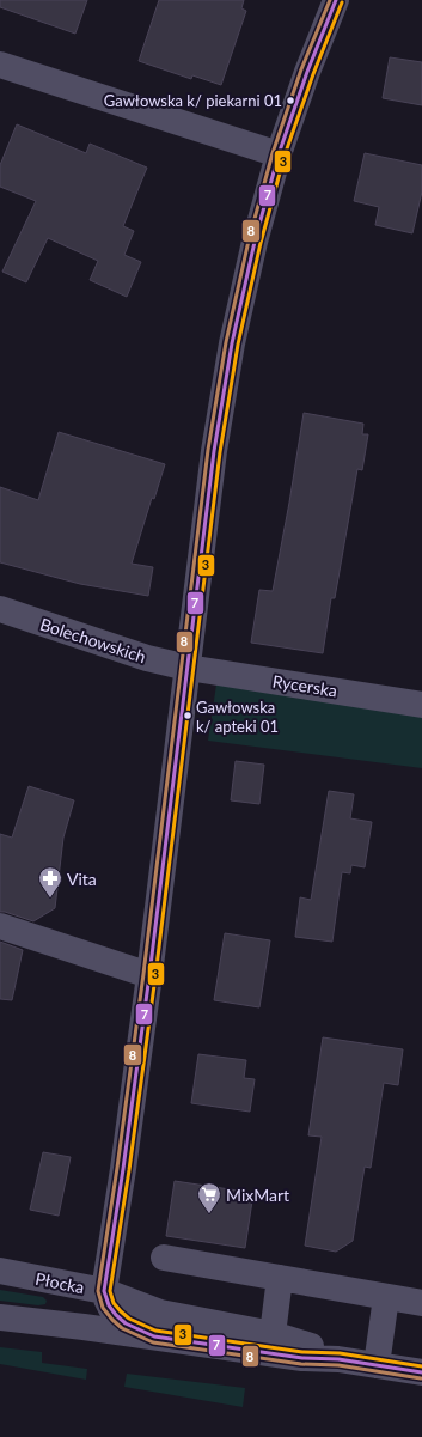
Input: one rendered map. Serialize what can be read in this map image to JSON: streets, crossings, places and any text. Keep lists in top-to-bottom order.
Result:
{
  "streets": {
    "street": ["Bolechowskich", "Rycerska", "Płocka"]
  },
  "crossings": [
    ["Bolechowskich", "Rycerska"]
  ],
  "places": {
    "other": ["Gawłowska k/ piekarni 01", "Gawłowska k/ apteki 01"],
    "pharmacy": ["Vita"],
    "supermarket": ["MixMart"]
  },
  "lines": ["transit line 7", "transit line 8", "transit line 3"]
}
